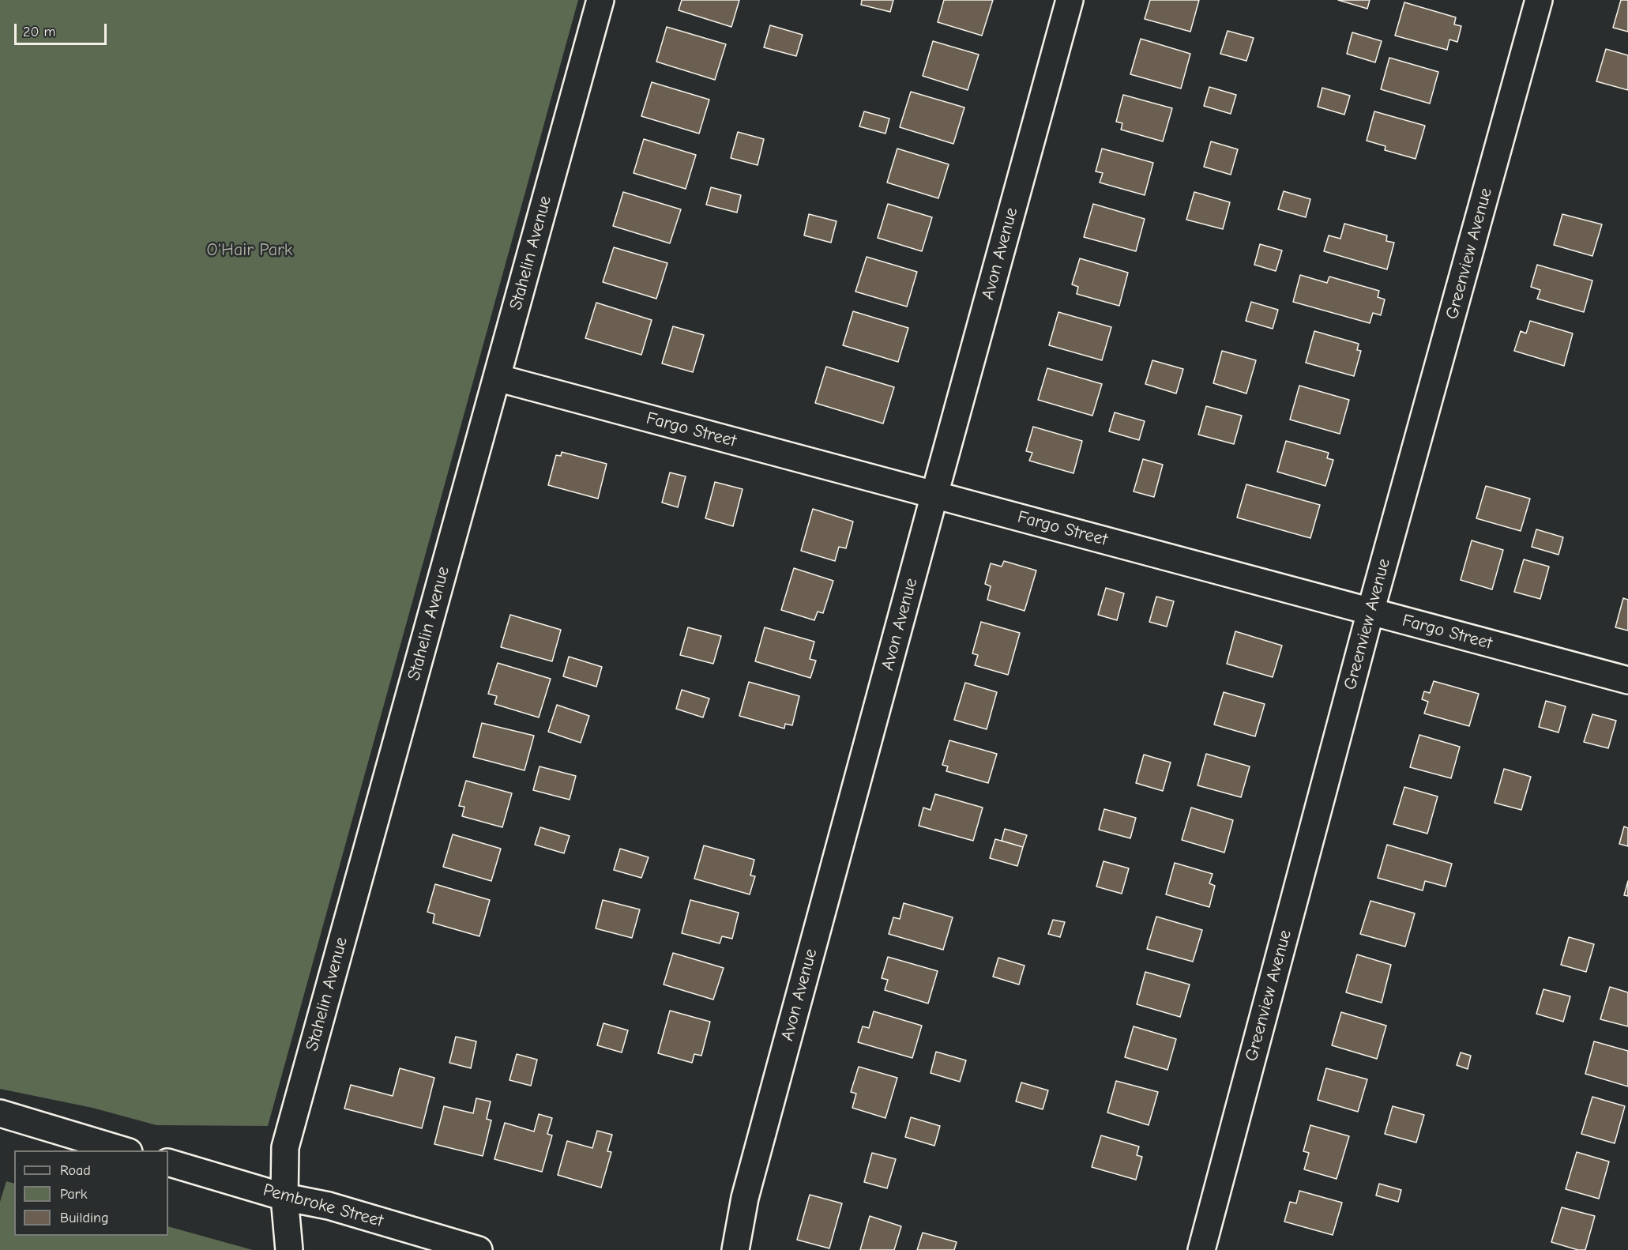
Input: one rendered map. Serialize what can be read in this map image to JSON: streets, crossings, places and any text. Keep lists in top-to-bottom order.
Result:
{
  "streets": {
    "street": [
      "Stahelin Avenue",
      "Avon Avenue",
      "Greenview Avenue",
      "Fargo Street",
      "Pembroke Street"
    ]
  },
  "crossings": [
    ["Stahelin Avenue", "Fargo Street"],
    ["Stahelin Avenue", "Pembroke Street"],
    ["Avon Avenue", "Fargo Street"],
    ["Greenview Avenue", "Fargo Street"]
  ],
  "parks": ["O'Hair Park"],
  "legend": ["Road", "Park", "Building"],
  "scale_bar": "20 m"
}
